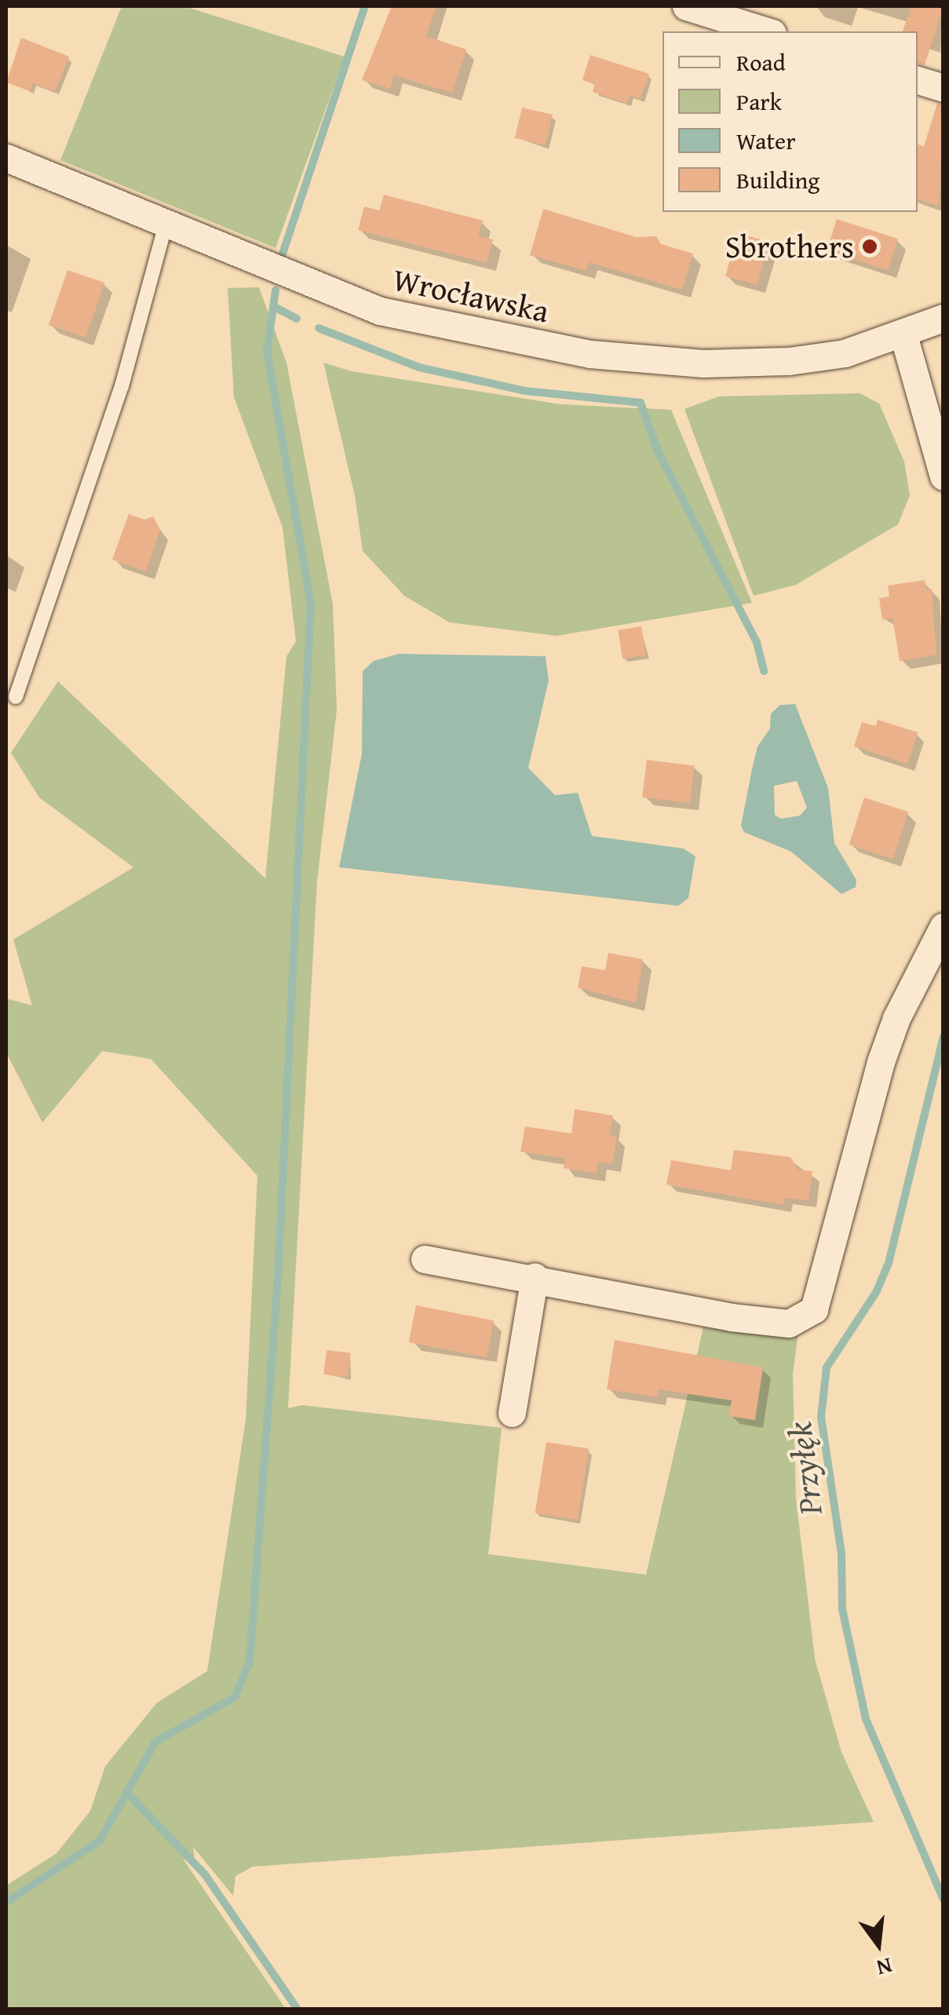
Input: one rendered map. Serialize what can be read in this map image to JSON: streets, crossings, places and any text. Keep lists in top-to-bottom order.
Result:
{
  "streets": {
    "street": ["Wrocławska"]
  },
  "water": ["Przyłęk"],
  "places": ["Sbrothers"],
  "legend": [
    "Road",
    "Park",
    "Water",
    "Building"
  ],
  "north": "bottom"
}
